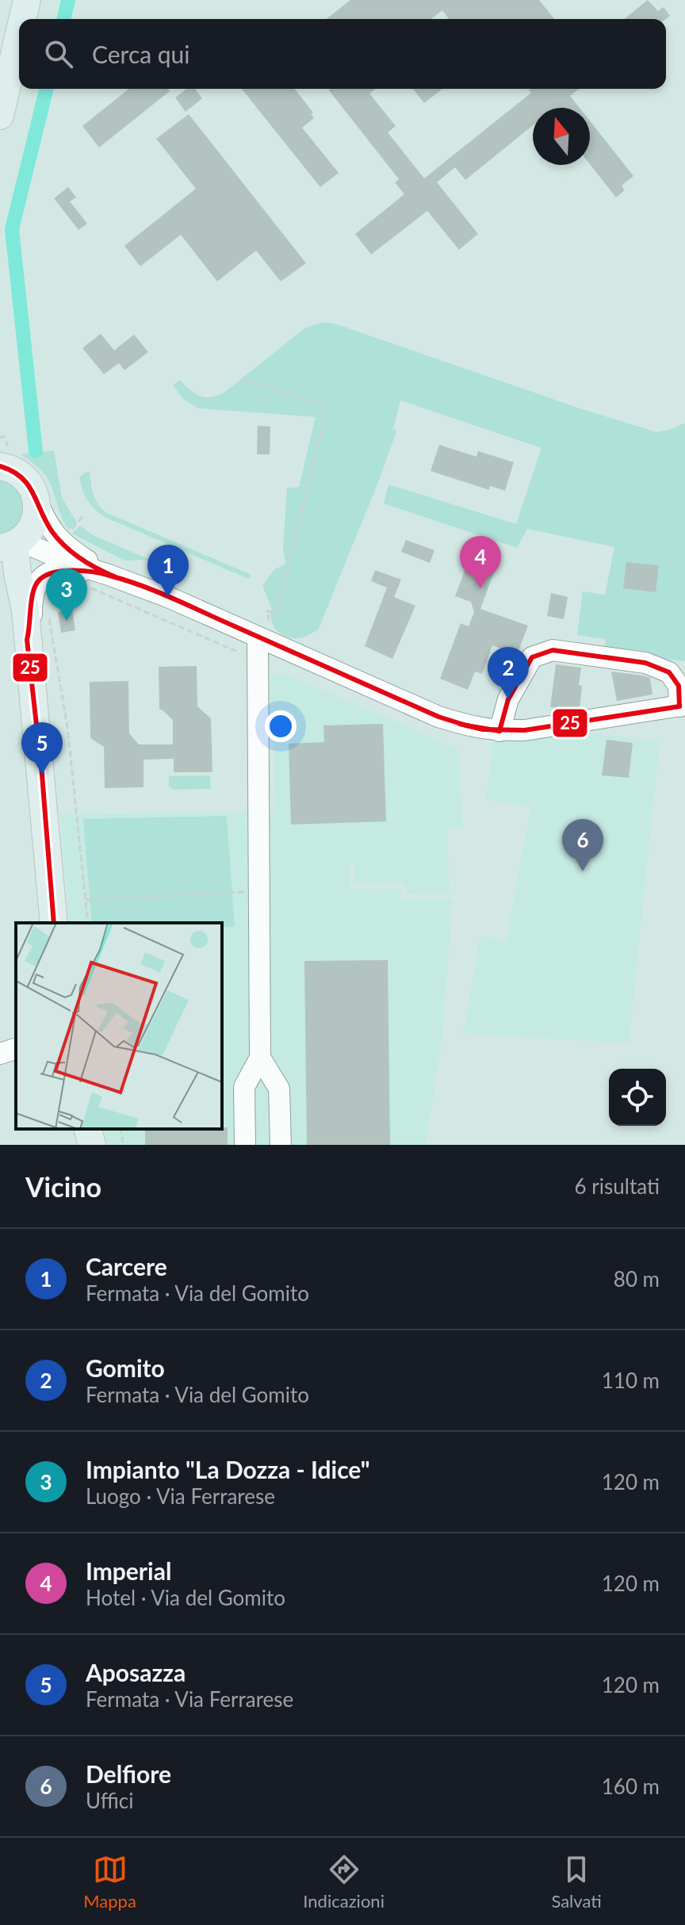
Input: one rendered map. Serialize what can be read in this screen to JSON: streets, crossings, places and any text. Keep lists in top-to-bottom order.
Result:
{
  "lines": ["transit line 25"],
  "north": "top",
  "page": {
    "search": "Cerca qui",
    "pins": [
      "4",
      "1",
      "3",
      "2",
      "5",
      "6"
    ],
    "heading": ["Vicino", "6 risultati"],
    "list": [
      {
        "mark": "1",
        "name": "Carcere",
        "note": "Fermata · Via del Gomito",
        "value": "80 m"
      },
      {
        "mark": "2",
        "name": "Gomito",
        "note": "Fermata · Via del Gomito",
        "value": "110 m"
      },
      {
        "mark": "3",
        "name": "Impianto \"La Dozza - Idice\"",
        "note": "Luogo · Via Ferrarese",
        "value": "120 m"
      },
      {
        "mark": "4",
        "name": "Imperial",
        "note": "Hotel · Via del Gomito",
        "value": "120 m"
      },
      {
        "mark": "5",
        "name": "Aposazza",
        "note": "Fermata · Via Ferrarese",
        "value": "120 m"
      },
      {
        "mark": "6",
        "name": "Delfiore",
        "note": "Uffici",
        "value": "160 m"
      }
    ],
    "nav": ["Mappa", "Indicazioni", "Salvati"]
  }
}
